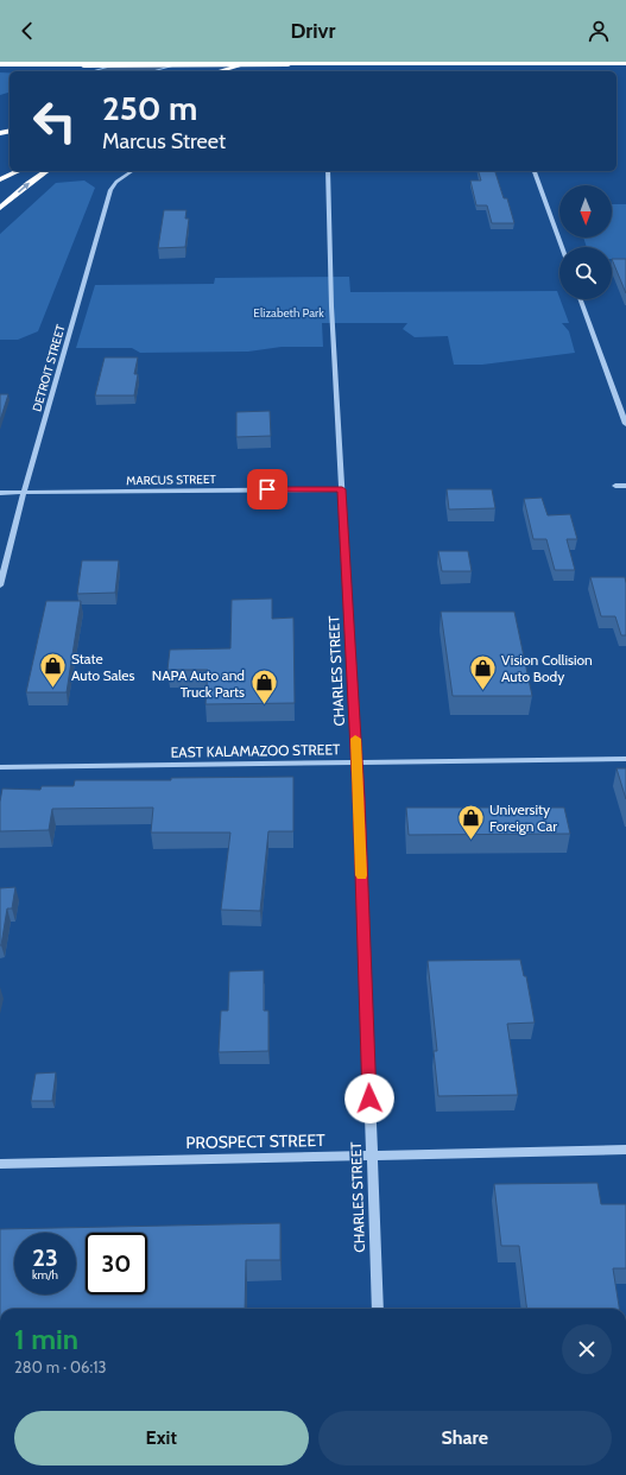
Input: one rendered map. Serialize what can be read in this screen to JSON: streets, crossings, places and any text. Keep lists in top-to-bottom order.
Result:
{
  "streets": {
    "street": [
      "DETROIT STREET",
      "MARCUS STREET",
      "CHARLES STREET",
      "EAST KALAMAZOO STREET",
      "PROSPECT STREET"
    ]
  },
  "crossings": [
    ["DETROIT STREET", "MARCUS STREET"],
    ["MARCUS STREET", "CHARLES STREET"],
    ["CHARLES STREET", "EAST KALAMAZOO STREET"],
    ["CHARLES STREET", "PROSPECT STREET"]
  ],
  "parks": ["Elizabeth Park"],
  "places": {
    "shop": [
      "State Auto Sales",
      "Vision Collision Auto Body",
      "NAPA Auto and Truck Parts",
      "University Foreign Car"
    ]
  },
  "north": "bottom",
  "page": {
    "header": "Drivr",
    "turn": ["250 m", "Marcus Street"],
    "speed": "23 km/h",
    "limit": "30",
    "heading": ["1 min", "280 m · 06:13"],
    "buttons": ["Exit", "Share"]
  }
}
